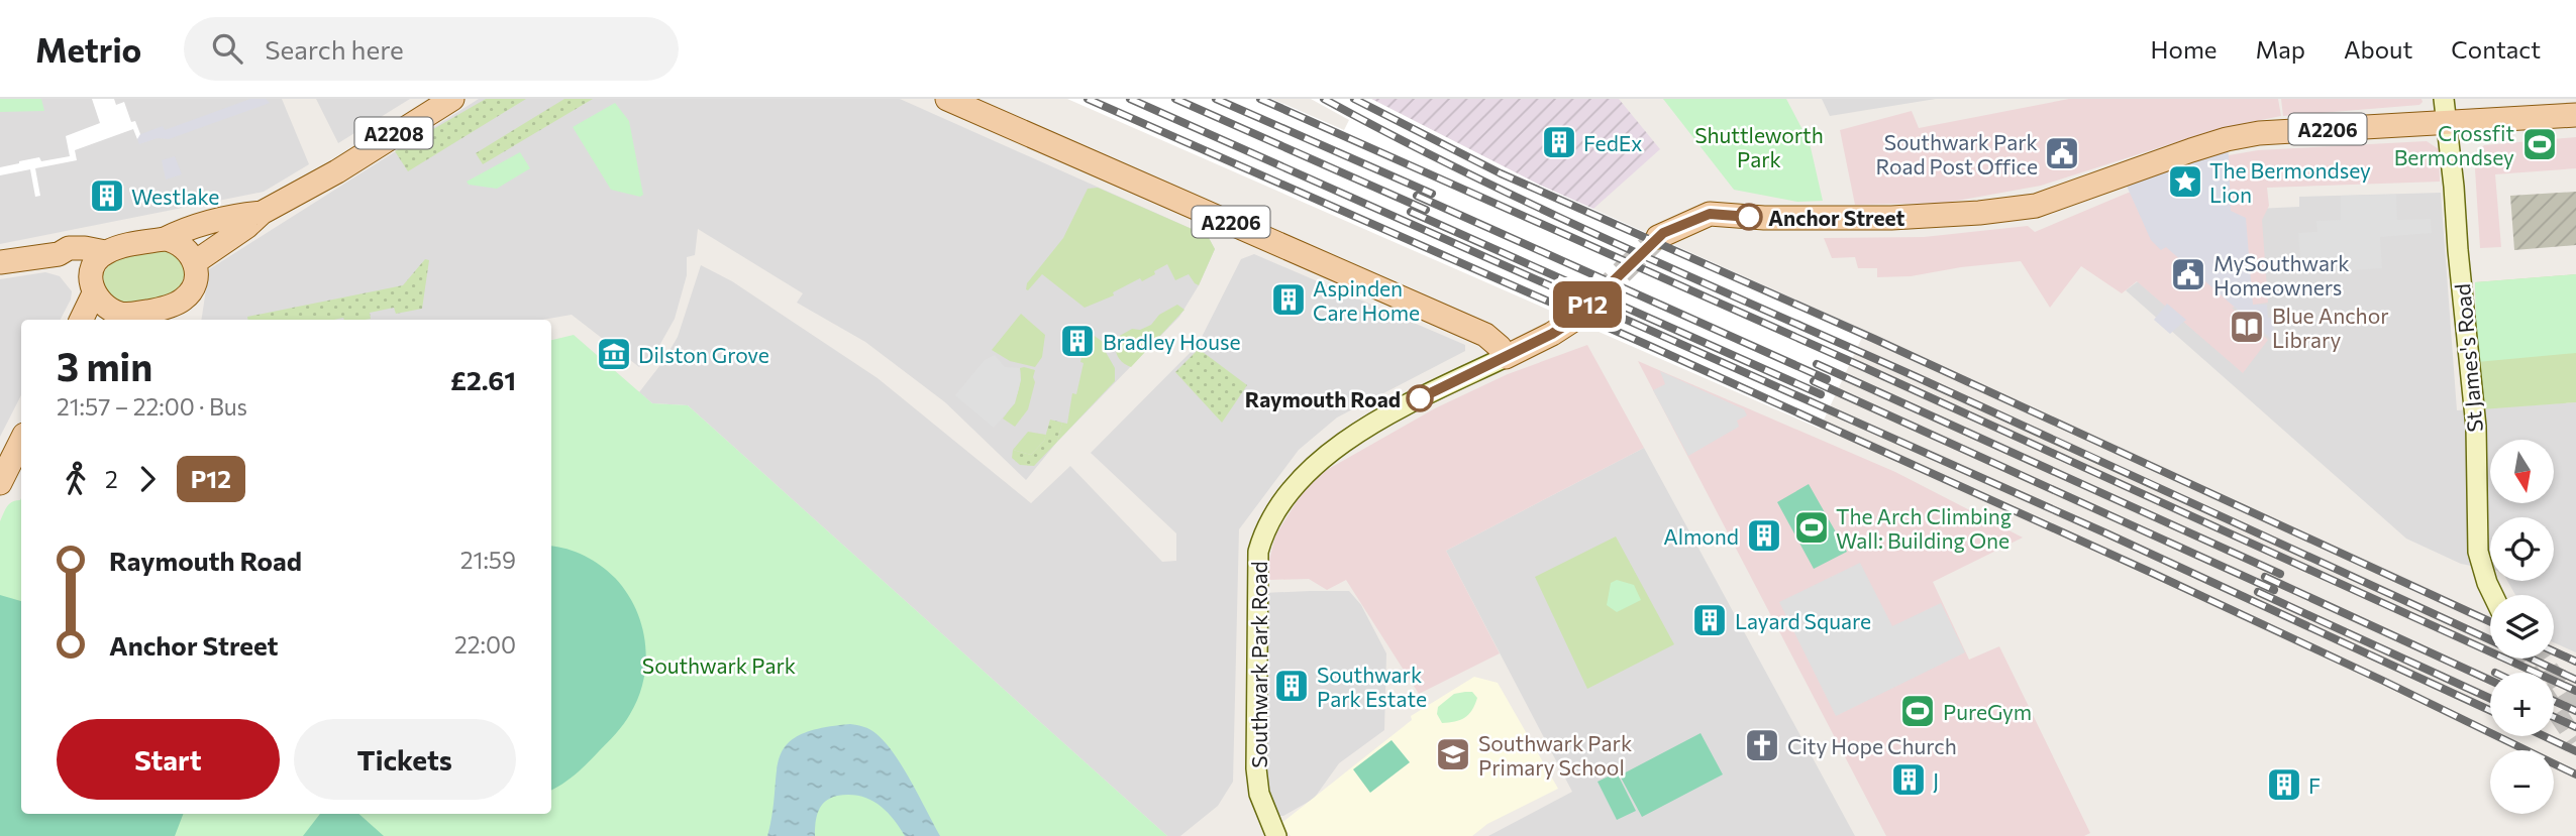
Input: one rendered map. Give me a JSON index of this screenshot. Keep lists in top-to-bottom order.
{
  "streets": {
    "main road": ["A2206", "A2208", "Southwark Park Road"],
    "street": ["St James's Road"]
  },
  "crossings": [
    ["A2206", "St James's Road"],
    ["A2206", "Southwark Park Road"]
  ],
  "parks": ["Shuttleworth Park", "Southwark Park"],
  "places": {
    "building": [
      "FedEx",
      "Westlake",
      "Aspinden Care Home",
      "Bradley House",
      "Almond",
      "Layard Square",
      "Southwark Park Estate",
      "J",
      "F"
    ],
    "sports": ["Crossfit Bermondsey", "The Arch Climbing Wall: Building One", "PureGym"],
    "public building": ["Southwark Park Road Post Office", "MySouthwark Homeowners"],
    "place": ["The Bermondsey Lion"],
    "other": ["Anchor Street", "Raymouth Road"],
    "library": ["Blue Anchor Library"],
    "museum": ["Dilston Grove"],
    "church": ["City Hope Church"],
    "school or university": ["Southwark Park Primary School"]
  },
  "lines": ["bus line P12"],
  "north": "bottom",
  "page": {
    "header": "Metrio",
    "search": "Search here",
    "nav": [
      "Home",
      "Map",
      "About",
      "Contact"
    ],
    "on_map": "P12",
    "heading": ["3 min", "21:57 – 22:00 · Bus", "£2.61"],
    "map_buttons": ["+", "−"],
    "legs": ["2", "P12"],
    "list": [
      {
        "name": "Raymouth Road",
        "value": "21:59"
      },
      {
        "name": "Anchor Street",
        "value": "22:00"
      }
    ],
    "buttons": ["Start", "Tickets"]
  }
}
